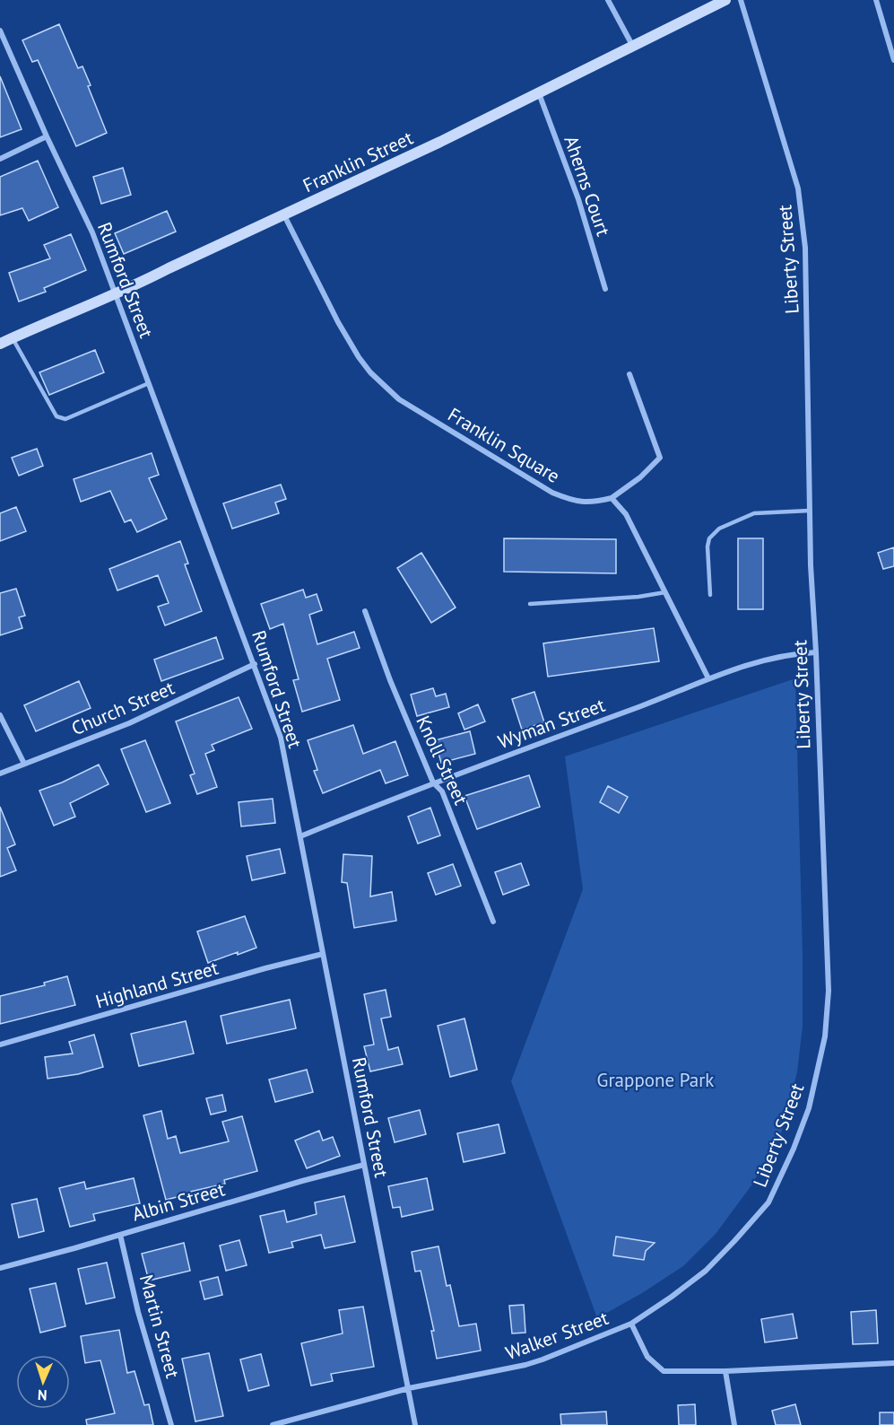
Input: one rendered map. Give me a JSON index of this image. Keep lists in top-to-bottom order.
{
  "streets": {
    "street": [
      "Franklin Street",
      "Aherns Court",
      "Liberty Street",
      "Rumford Street",
      "Franklin Square",
      "Church Street",
      "Wyman Street",
      "Knoll Street",
      "Highland Street",
      "Albin Street",
      "Martin Street",
      "Walker Street"
    ]
  },
  "crossings": [
    ["Franklin Street", "Aherns Court"],
    ["Franklin Street", "Rumford Street"],
    ["Franklin Street", "Franklin Square"],
    ["Liberty Street", "Wyman Street"],
    ["Liberty Street", "Walker Street"],
    ["Rumford Street", "Church Street"],
    ["Rumford Street", "Wyman Street"],
    ["Rumford Street", "Highland Street"],
    ["Rumford Street", "Albin Street"],
    ["Rumford Street", "Walker Street"],
    ["Wyman Street", "Knoll Street"],
    ["Albin Street", "Martin Street"]
  ],
  "parks": ["Grappone Park"],
  "north": "bottom"
}
